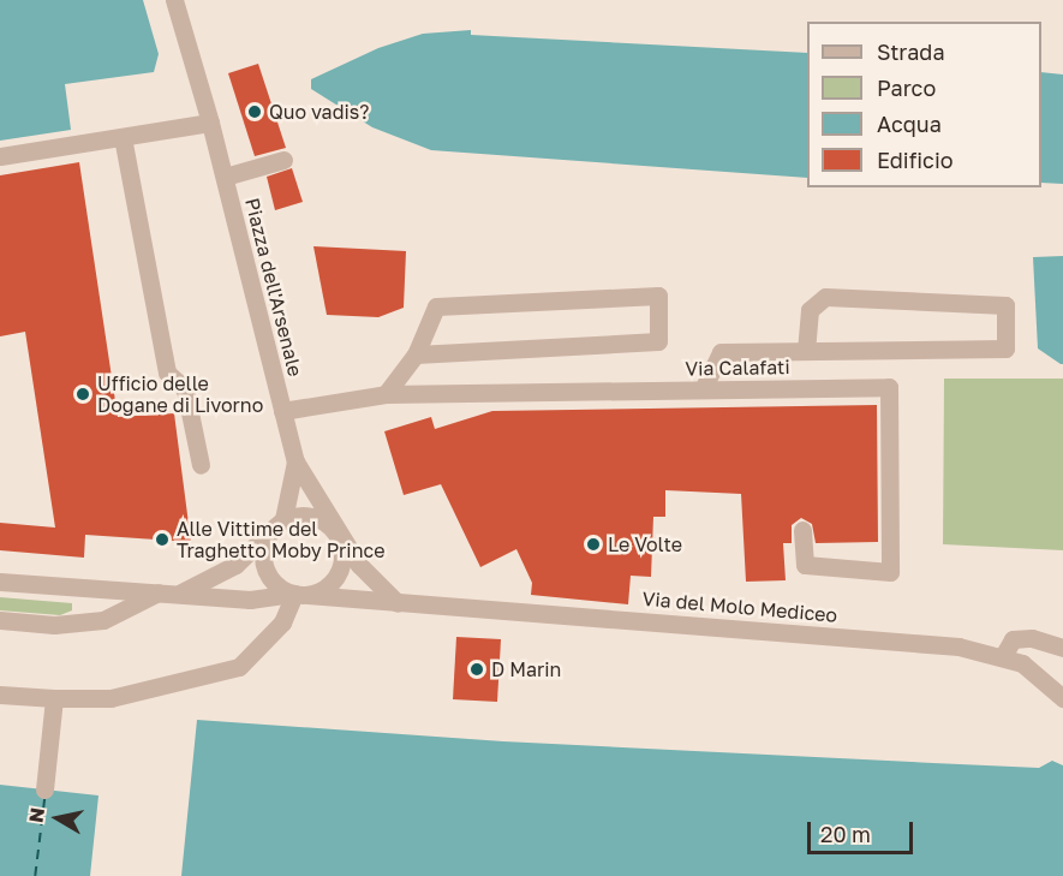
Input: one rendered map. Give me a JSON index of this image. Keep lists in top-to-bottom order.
{
  "streets": {
    "street": ["Piazza dell'Arsenale", "Via Calafati", "Via del Molo Mediceo"]
  },
  "crossings": [
    ["Piazza dell'Arsenale", "Via Calafati"],
    ["Piazza dell'Arsenale", "Via del Molo Mediceo"]
  ],
  "places": [
    "Quo vadis?",
    "Ufficio delle Dogane di Livorno",
    "Alle Vittime del Traghetto Moby Prince",
    "Le Volte",
    "D Marin"
  ],
  "legend": [
    "Strada",
    "Parco",
    "Acqua",
    "Edificio"
  ],
  "scale_bar": "20 m",
  "north": "left"
}
